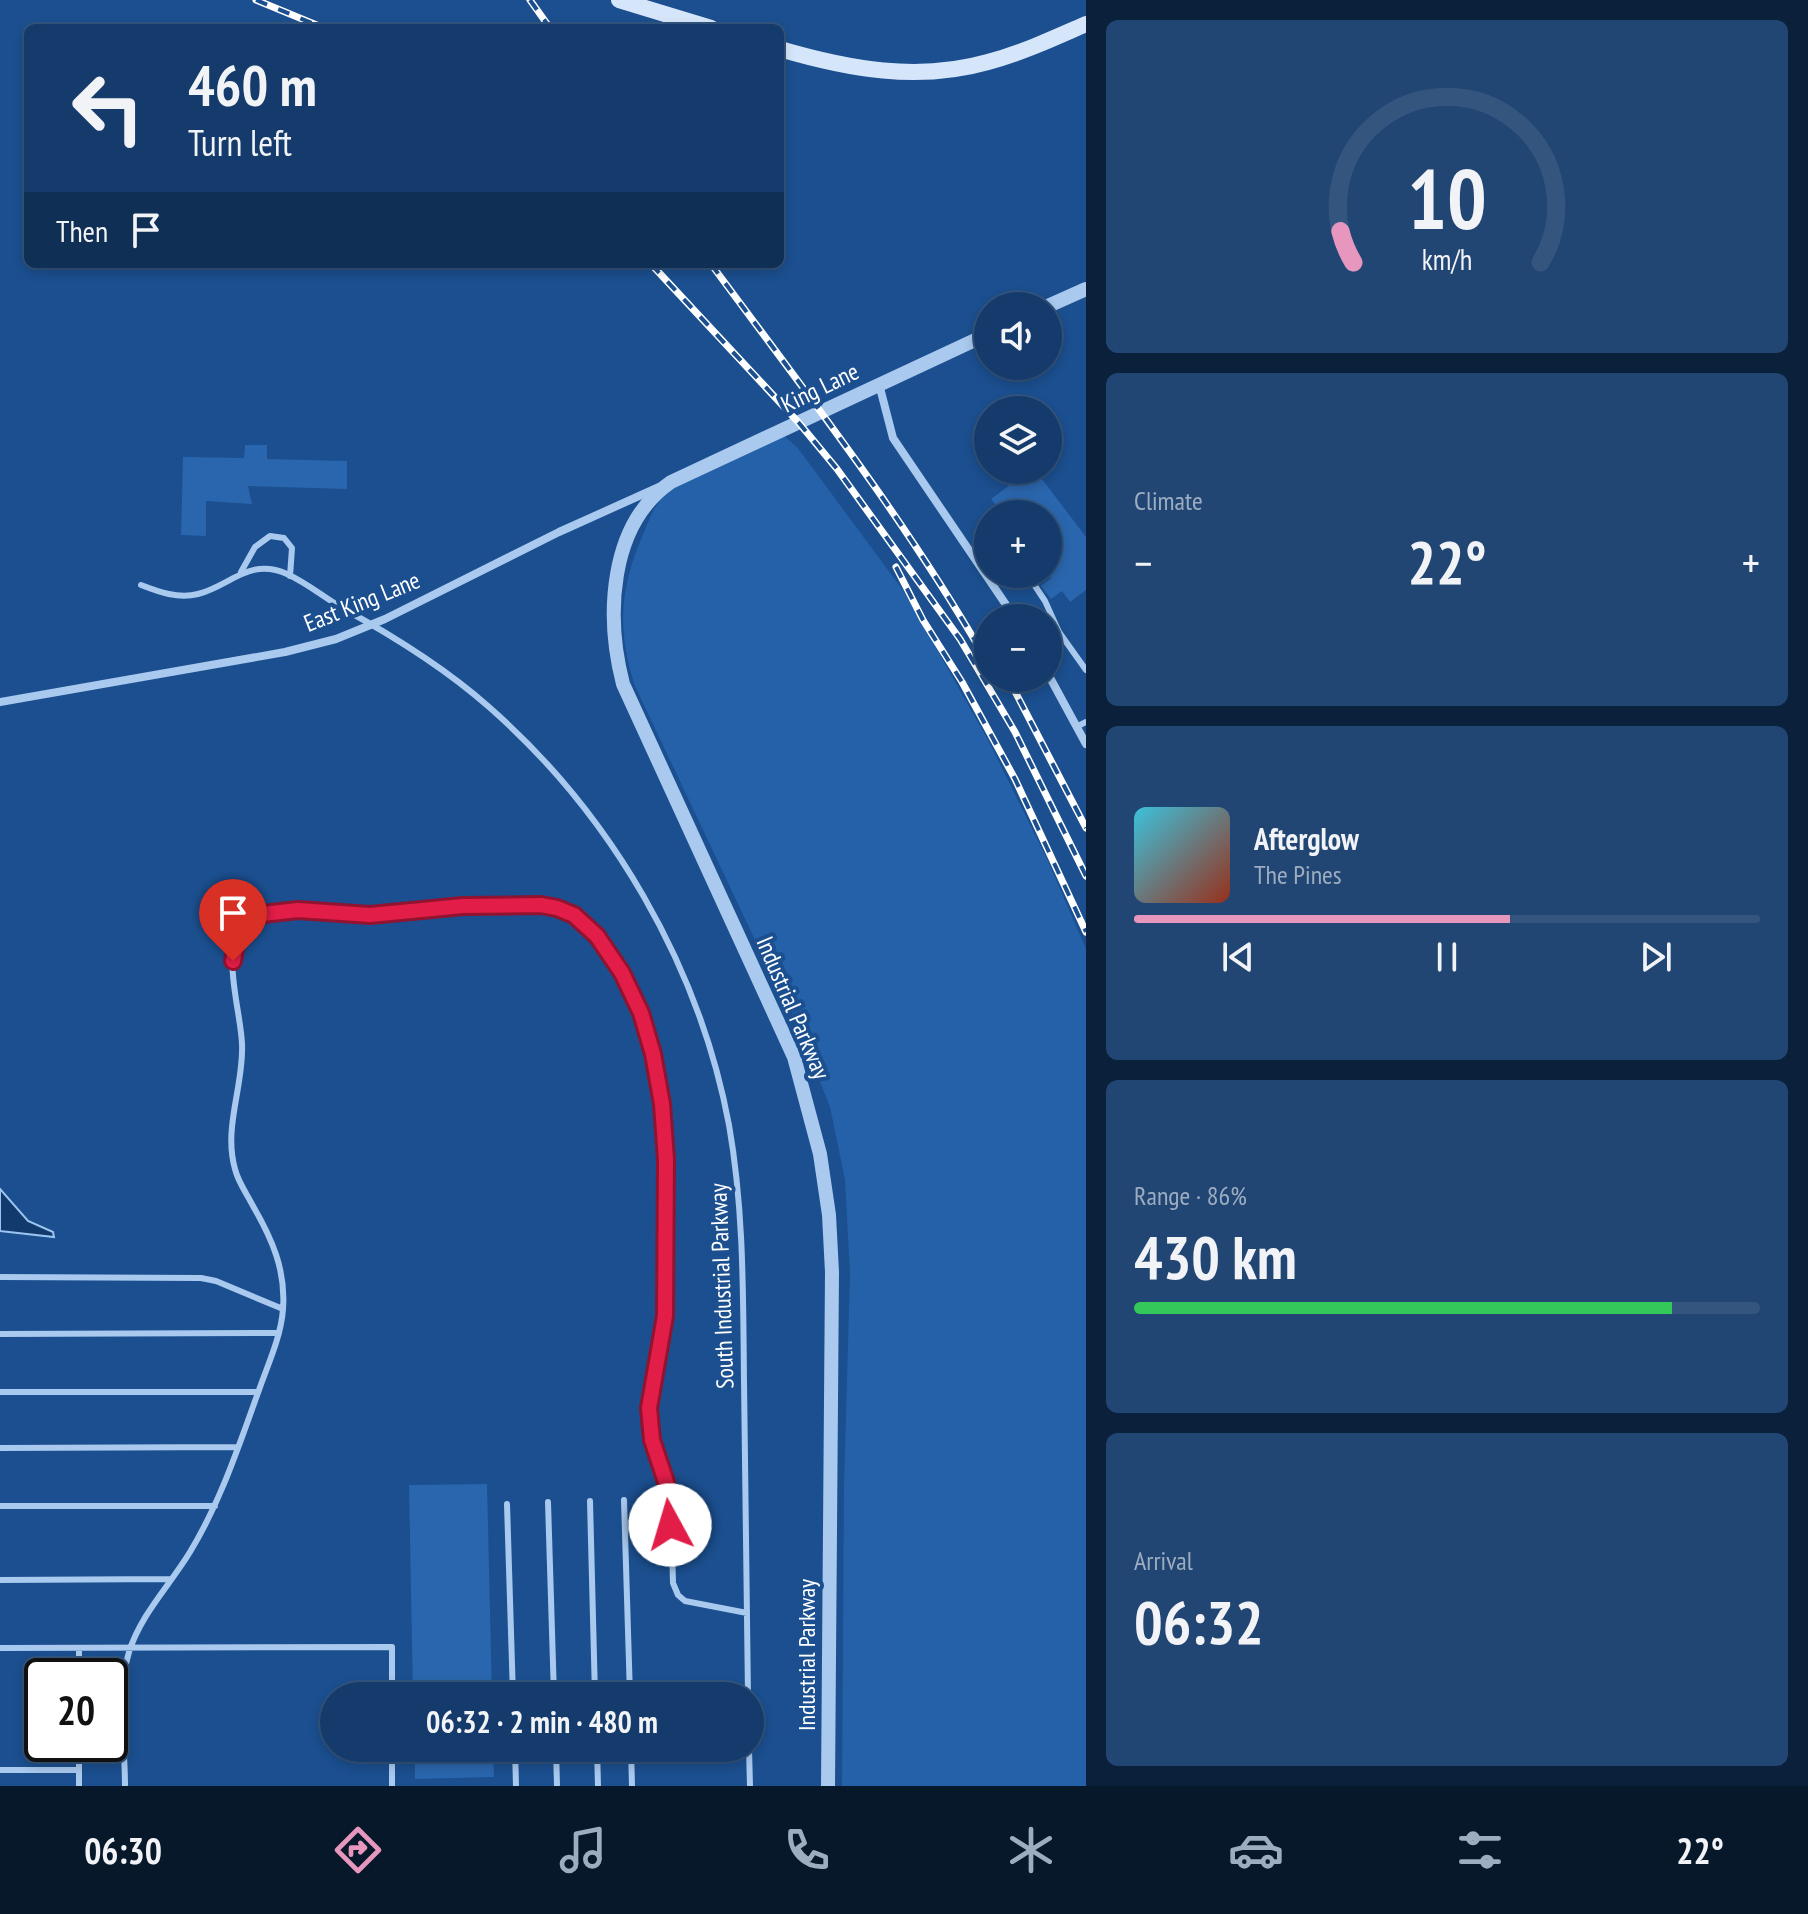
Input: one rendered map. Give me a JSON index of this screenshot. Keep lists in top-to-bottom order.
{
  "streets": {
    "street": ["King Lane", "East King Lane", "Industrial Parkway"],
    "lane": ["South Industrial Parkway"]
  },
  "crossings": [
    ["King Lane", "East King Lane"],
    ["King Lane", "Industrial Parkway"],
    ["East King Lane", "Industrial Parkway"],
    ["East King Lane", "South Industrial Parkway"]
  ],
  "page": {
    "turn": ["460 m", "Turn left"],
    "then": "Then",
    "map_buttons": ["+", "−"],
    "tile": [
      "Climate",
      ["Range · 86%", "430 km"],
      ["Arrival", "06:32"]
    ],
    "heat": ["−", "22°", "+"],
    "song": ["Afterglow", "The Pines"],
    "limit": "20",
    "trip": "06:32 · 2 min · 480 m",
    "tabs": ["06:30", "22°"],
    "gauge": ["10", "km/h"]
  }
}
